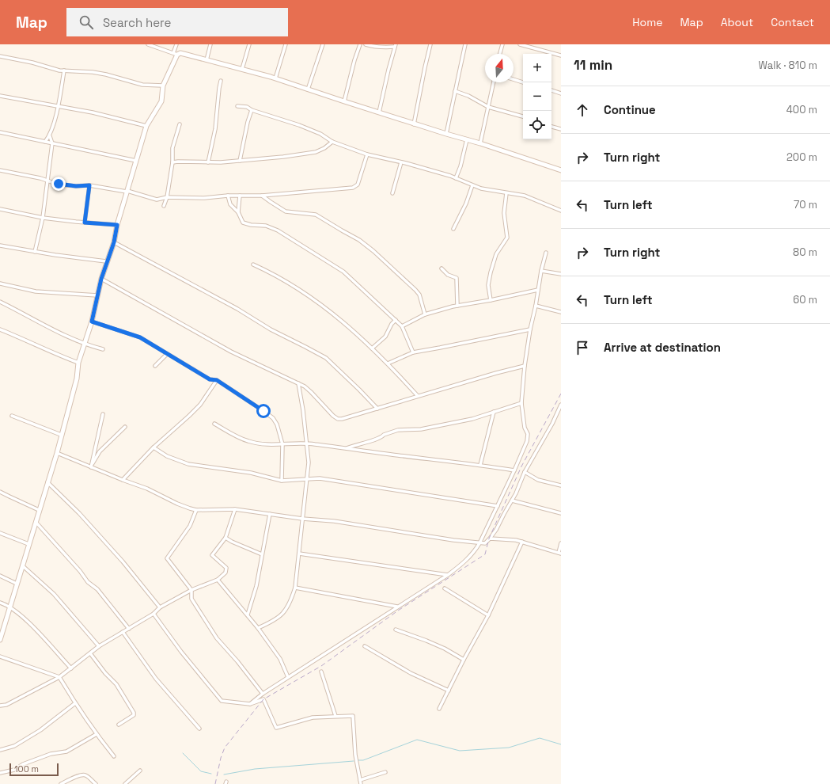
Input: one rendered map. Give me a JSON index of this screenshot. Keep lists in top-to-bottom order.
{
  "scale_bar": "100 m",
  "north": "top",
  "page": {
    "header": "Map",
    "search": "Search here",
    "nav": [
      "Home",
      "Map",
      "About",
      "Contact"
    ],
    "heading": ["11 min", "Walk · 810 m"],
    "map_buttons": ["+", "−"],
    "list": [
      ["Continue", "400 m"],
      ["Turn right", "200 m"],
      ["Turn left", "70 m"],
      ["Turn right", "80 m"],
      ["Turn left", "60 m"],
      "Arrive at destination"
    ],
    "scale": "100 m"
  }
}
